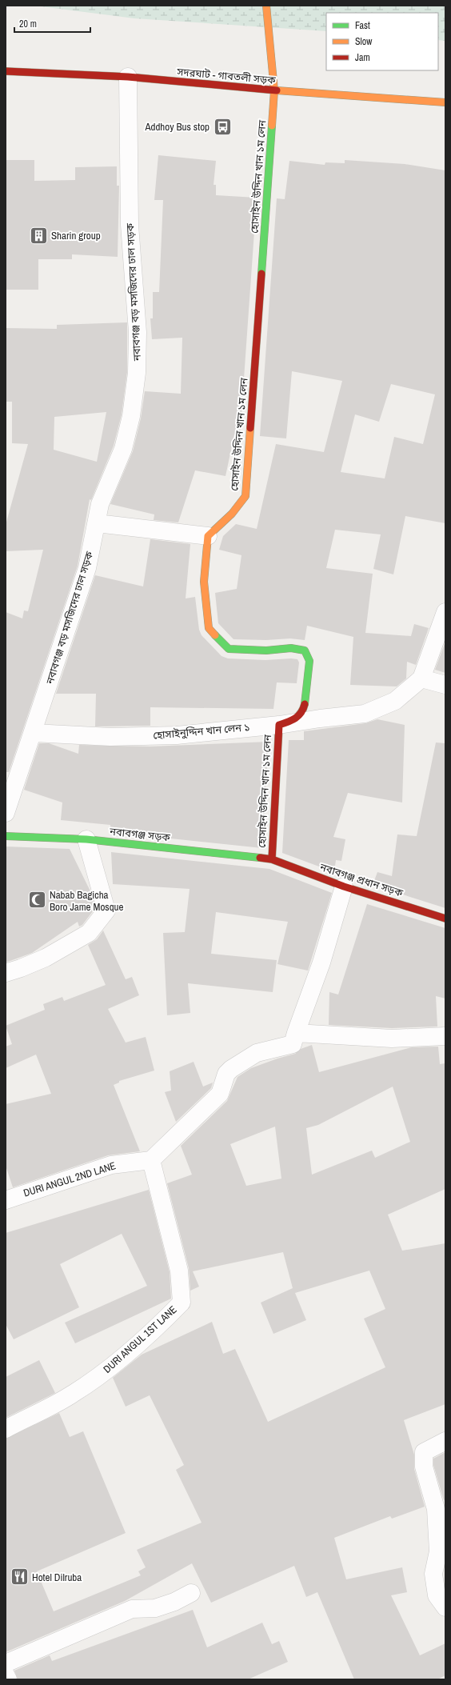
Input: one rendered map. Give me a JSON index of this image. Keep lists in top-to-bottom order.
{
  "streets": {
    "main road": [
      "সদরঘাট - গাবতলী সড়ক",
      "হোসাইন উদ্দিন খান ১ম লেন",
      "নবাবগঞ্জ সড়ক",
      "নবাবগঞ্জ প্রধান সড়ক"
    ],
    "street": [
      "নবাবগঞ্জ বড় মসজিদের ঢাল সড়ক",
      "হোসাইনুদ্দিন খান লেন ১",
      "DURI ANGUL 2ND LANE",
      "DURI ANGUL 1ST LANE"
    ]
  },
  "crossings": [
    ["সদরঘাট - গাবতলী সড়ক", "হোসাইন উদ্দিন খান ১ম লেন"],
    ["সদরঘাট - গাবতলী সড়ক", "নবাবগঞ্জ বড় মসজিদের ঢাল সড়ক"],
    ["হোসাইন উদ্দিন খান ১ম লেন", "হোসাইনুদ্দিন খান লেন ১"],
    ["হোসাইন উদ্দিন খান ১ম লেন", "নবাবগঞ্জ সড়ক"],
    ["হোসাইন উদ্দিন খান ১ম লেন", "নবাবগঞ্জ প্রধান সড়ক"],
    ["নবাবগঞ্জ বড় মসজিদের ঢাল সড়ক", "হোসাইনুদ্দিন খান লেন ১"],
    ["নবাবগঞ্জ সড়ক", "নবাবগঞ্জ প্রধান সড়ক"],
    ["DURI ANGUL 2ND LANE", "DURI ANGUL 1ST LANE"]
  ],
  "places": {
    "bus stop": ["Addhoy Bus stop"],
    "building": ["Sharin group"],
    "mosque": ["Nabab Bagicha Boro Jame Mosque"],
    "restaurant": ["Hotel Dilruba"]
  },
  "legend": ["Fast", "Slow", "Jam"],
  "scale_bar": "20 m"
}
